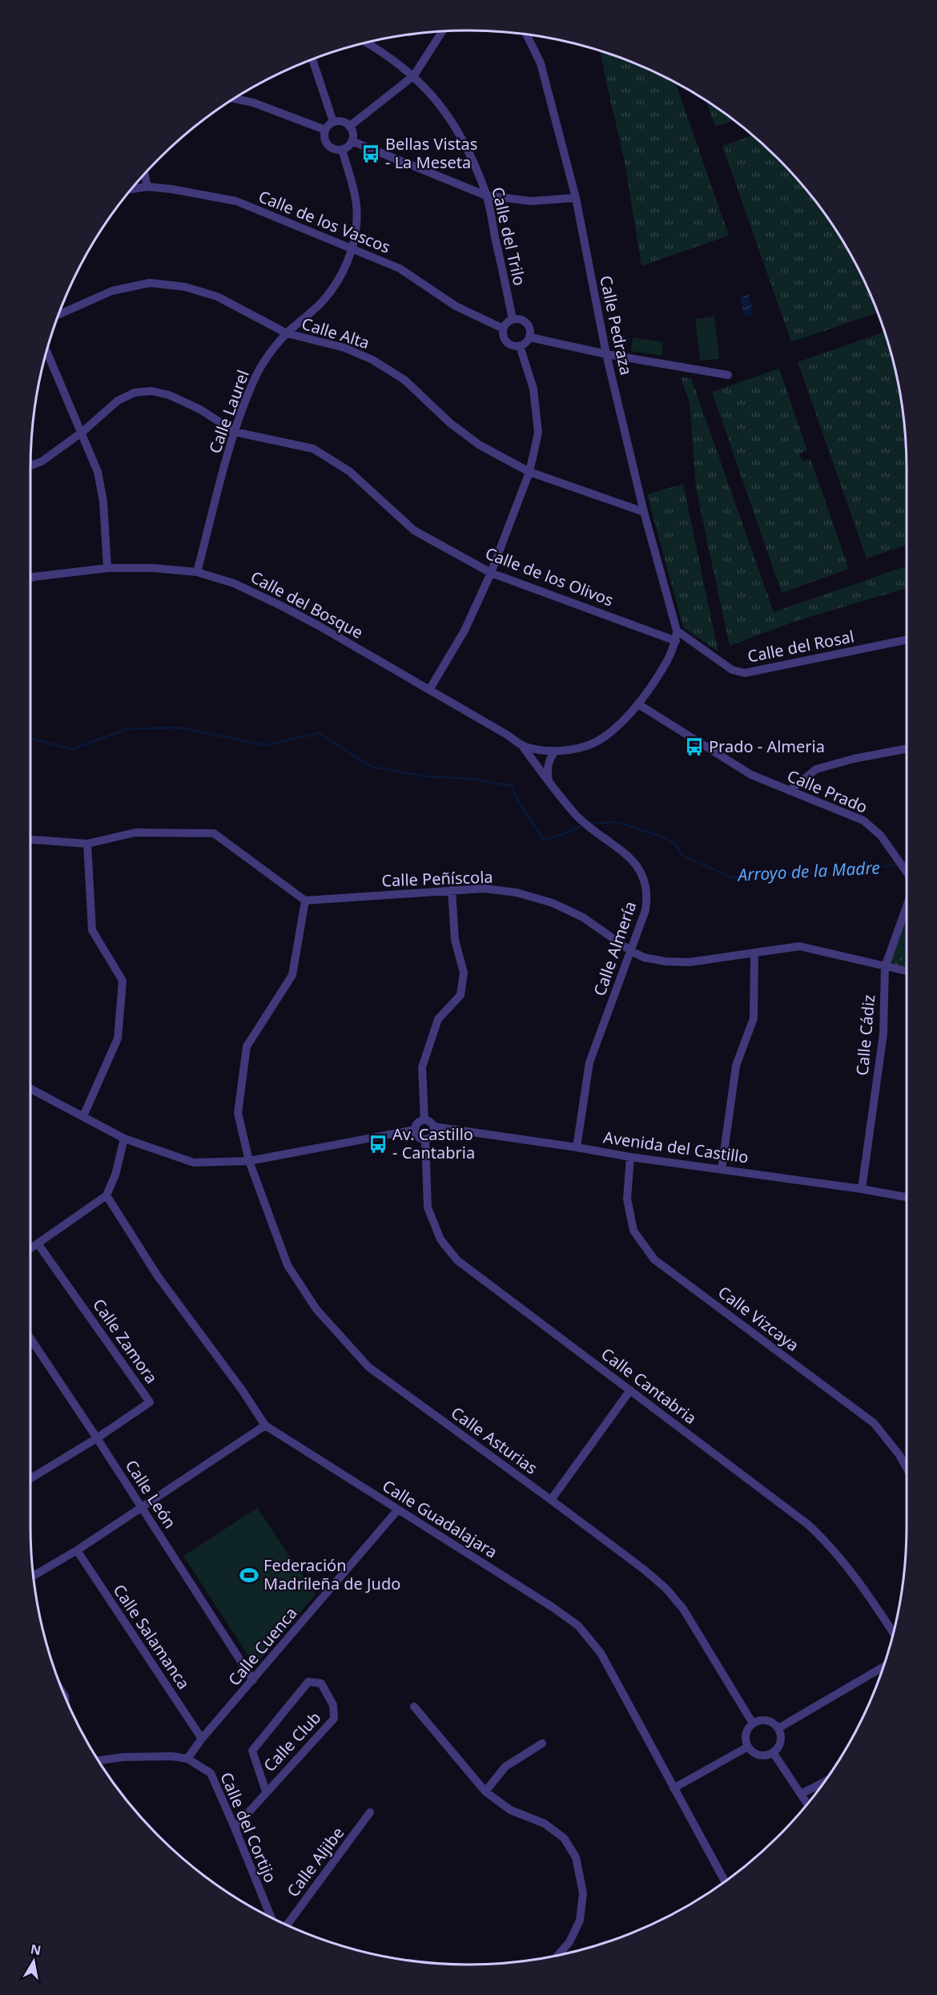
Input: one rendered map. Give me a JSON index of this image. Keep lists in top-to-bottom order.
{
  "streets": {
    "street": [
      "Calle de los Vascos",
      "Calle del Trilo",
      "Calle Pedraza",
      "Calle Alta",
      "Calle Laurel",
      "Calle de los Olivos",
      "Calle del Bosque",
      "Calle del Rosal",
      "Calle Prado",
      "Calle Peñíscola",
      "Calle Almería",
      "Calle Cádiz",
      "Avenida del Castillo",
      "Calle Vizcaya",
      "Calle Zamora",
      "Calle Cantabria",
      "Calle Asturias",
      "Calle León",
      "Calle Guadalajara",
      "Calle Salamanca",
      "Calle Cuenca",
      "Calle Club",
      "Calle del Cortijo",
      "Calle Aljibe"
    ]
  },
  "crossings": [
    ["Calle de los Vascos", "Calle del Trilo"],
    ["Calle de los Vascos", "Calle Laurel"],
    ["Calle Pedraza", "Calle Alta"],
    ["Calle Pedraza", "Calle del Bosque"],
    ["Calle Pedraza", "Calle del Rosal"],
    ["Calle Alta", "Calle Laurel"],
    ["Calle Laurel", "Calle de los Olivos"],
    ["Calle Laurel", "Calle del Bosque"],
    ["Calle de los Olivos", "Calle del Bosque"],
    ["Calle del Bosque", "Calle del Rosal"],
    ["Calle del Bosque", "Calle Prado"],
    ["Calle del Bosque", "Calle Almería"],
    ["Calle Peñíscola", "Calle Almería"],
    ["Calle Peñíscola", "Calle Cádiz"],
    ["Calle Peñíscola", "Calle Asturias"],
    ["Calle Almería", "Avenida del Castillo"],
    ["Calle Cádiz", "Avenida del Castillo"],
    ["Avenida del Castillo", "Calle Vizcaya"],
    ["Avenida del Castillo", "Calle Cantabria"],
    ["Calle Zamora", "Calle León"],
    ["Calle León", "Calle Cuenca"],
    ["Calle Guadalajara", "Calle Cuenca"],
    ["Calle Salamanca", "Calle Cuenca"],
    ["Calle Cuenca", "Calle del Cortijo"],
    ["Calle Club", "Calle del Cortijo"]
  ],
  "water": ["Arroyo de la Madre"],
  "places": {
    "bus stop": ["Bellas Vistas - La Meseta", "Prado - Almeria", "Av. Castillo - Cantabria"],
    "sports": ["Federación Madrileña de Judo"]
  },
  "north": "top"
}
